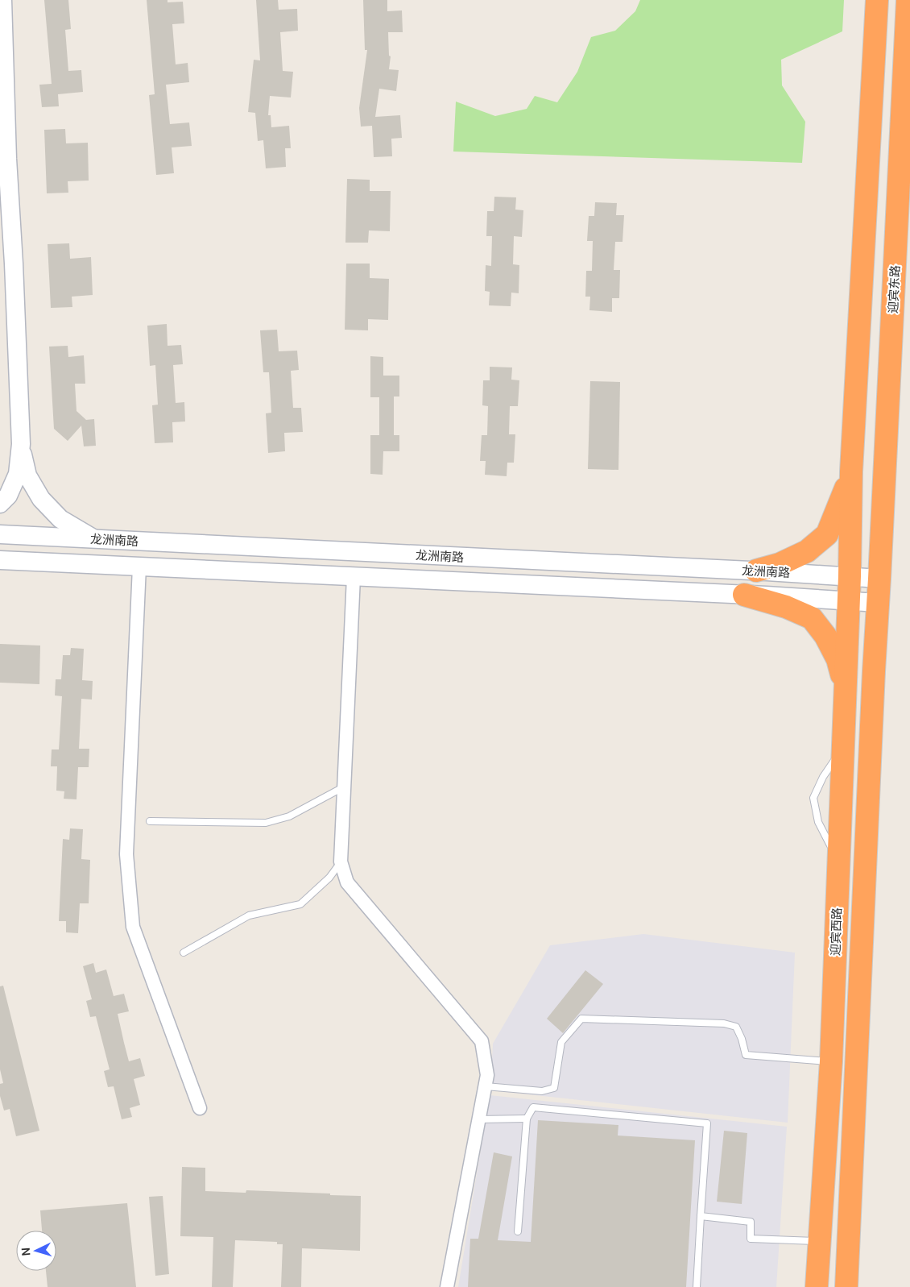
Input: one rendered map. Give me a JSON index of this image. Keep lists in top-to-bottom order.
{
  "streets": {
    "highway": ["迎宾东路", "迎宾西路"],
    "main road": ["龙洲南路"]
  },
  "crossings": [
    ["迎宾东路", "龙洲南路"],
    ["龙洲南路", "迎宾西路"]
  ],
  "north": "left"
}
